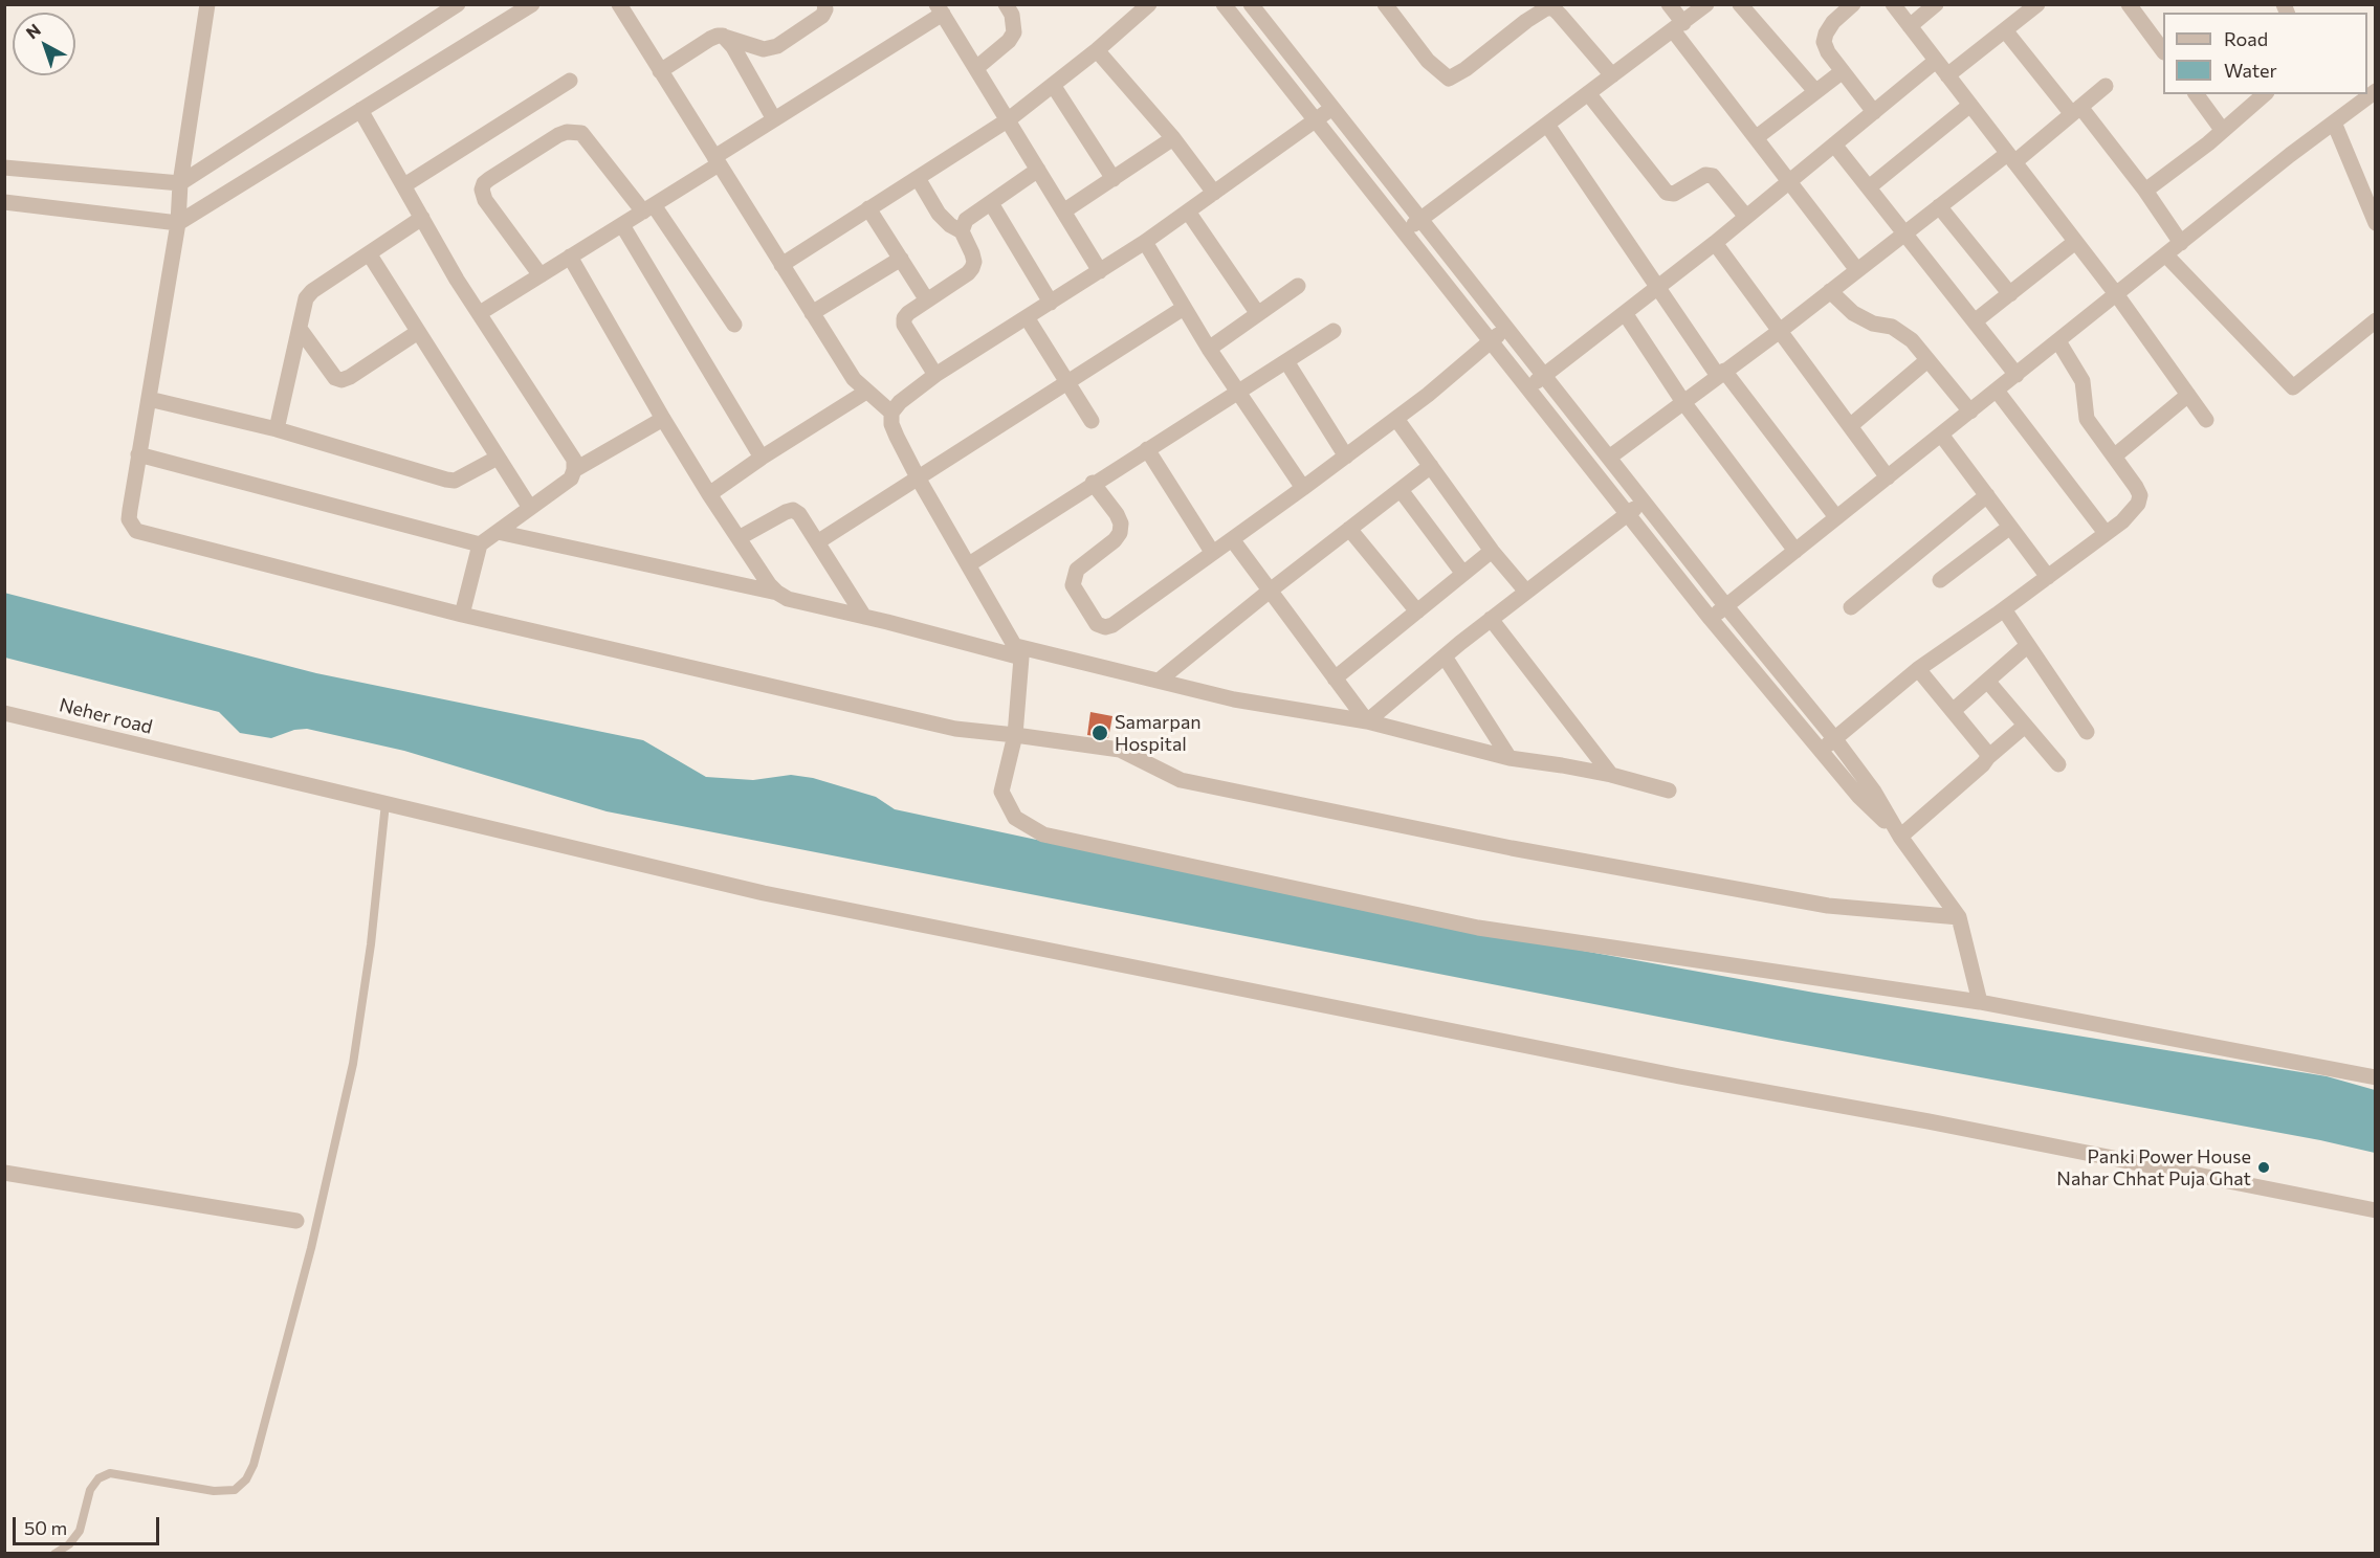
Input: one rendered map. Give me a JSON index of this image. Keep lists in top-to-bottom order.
{
  "streets": {
    "street": ["Neher road"]
  },
  "places": ["Samarpan Hospital", "Panki Power House Nahar Chhat Puja Ghat"],
  "legend": ["Road", "Water"],
  "scale_bar": "50 m",
  "north": "top left"
}
